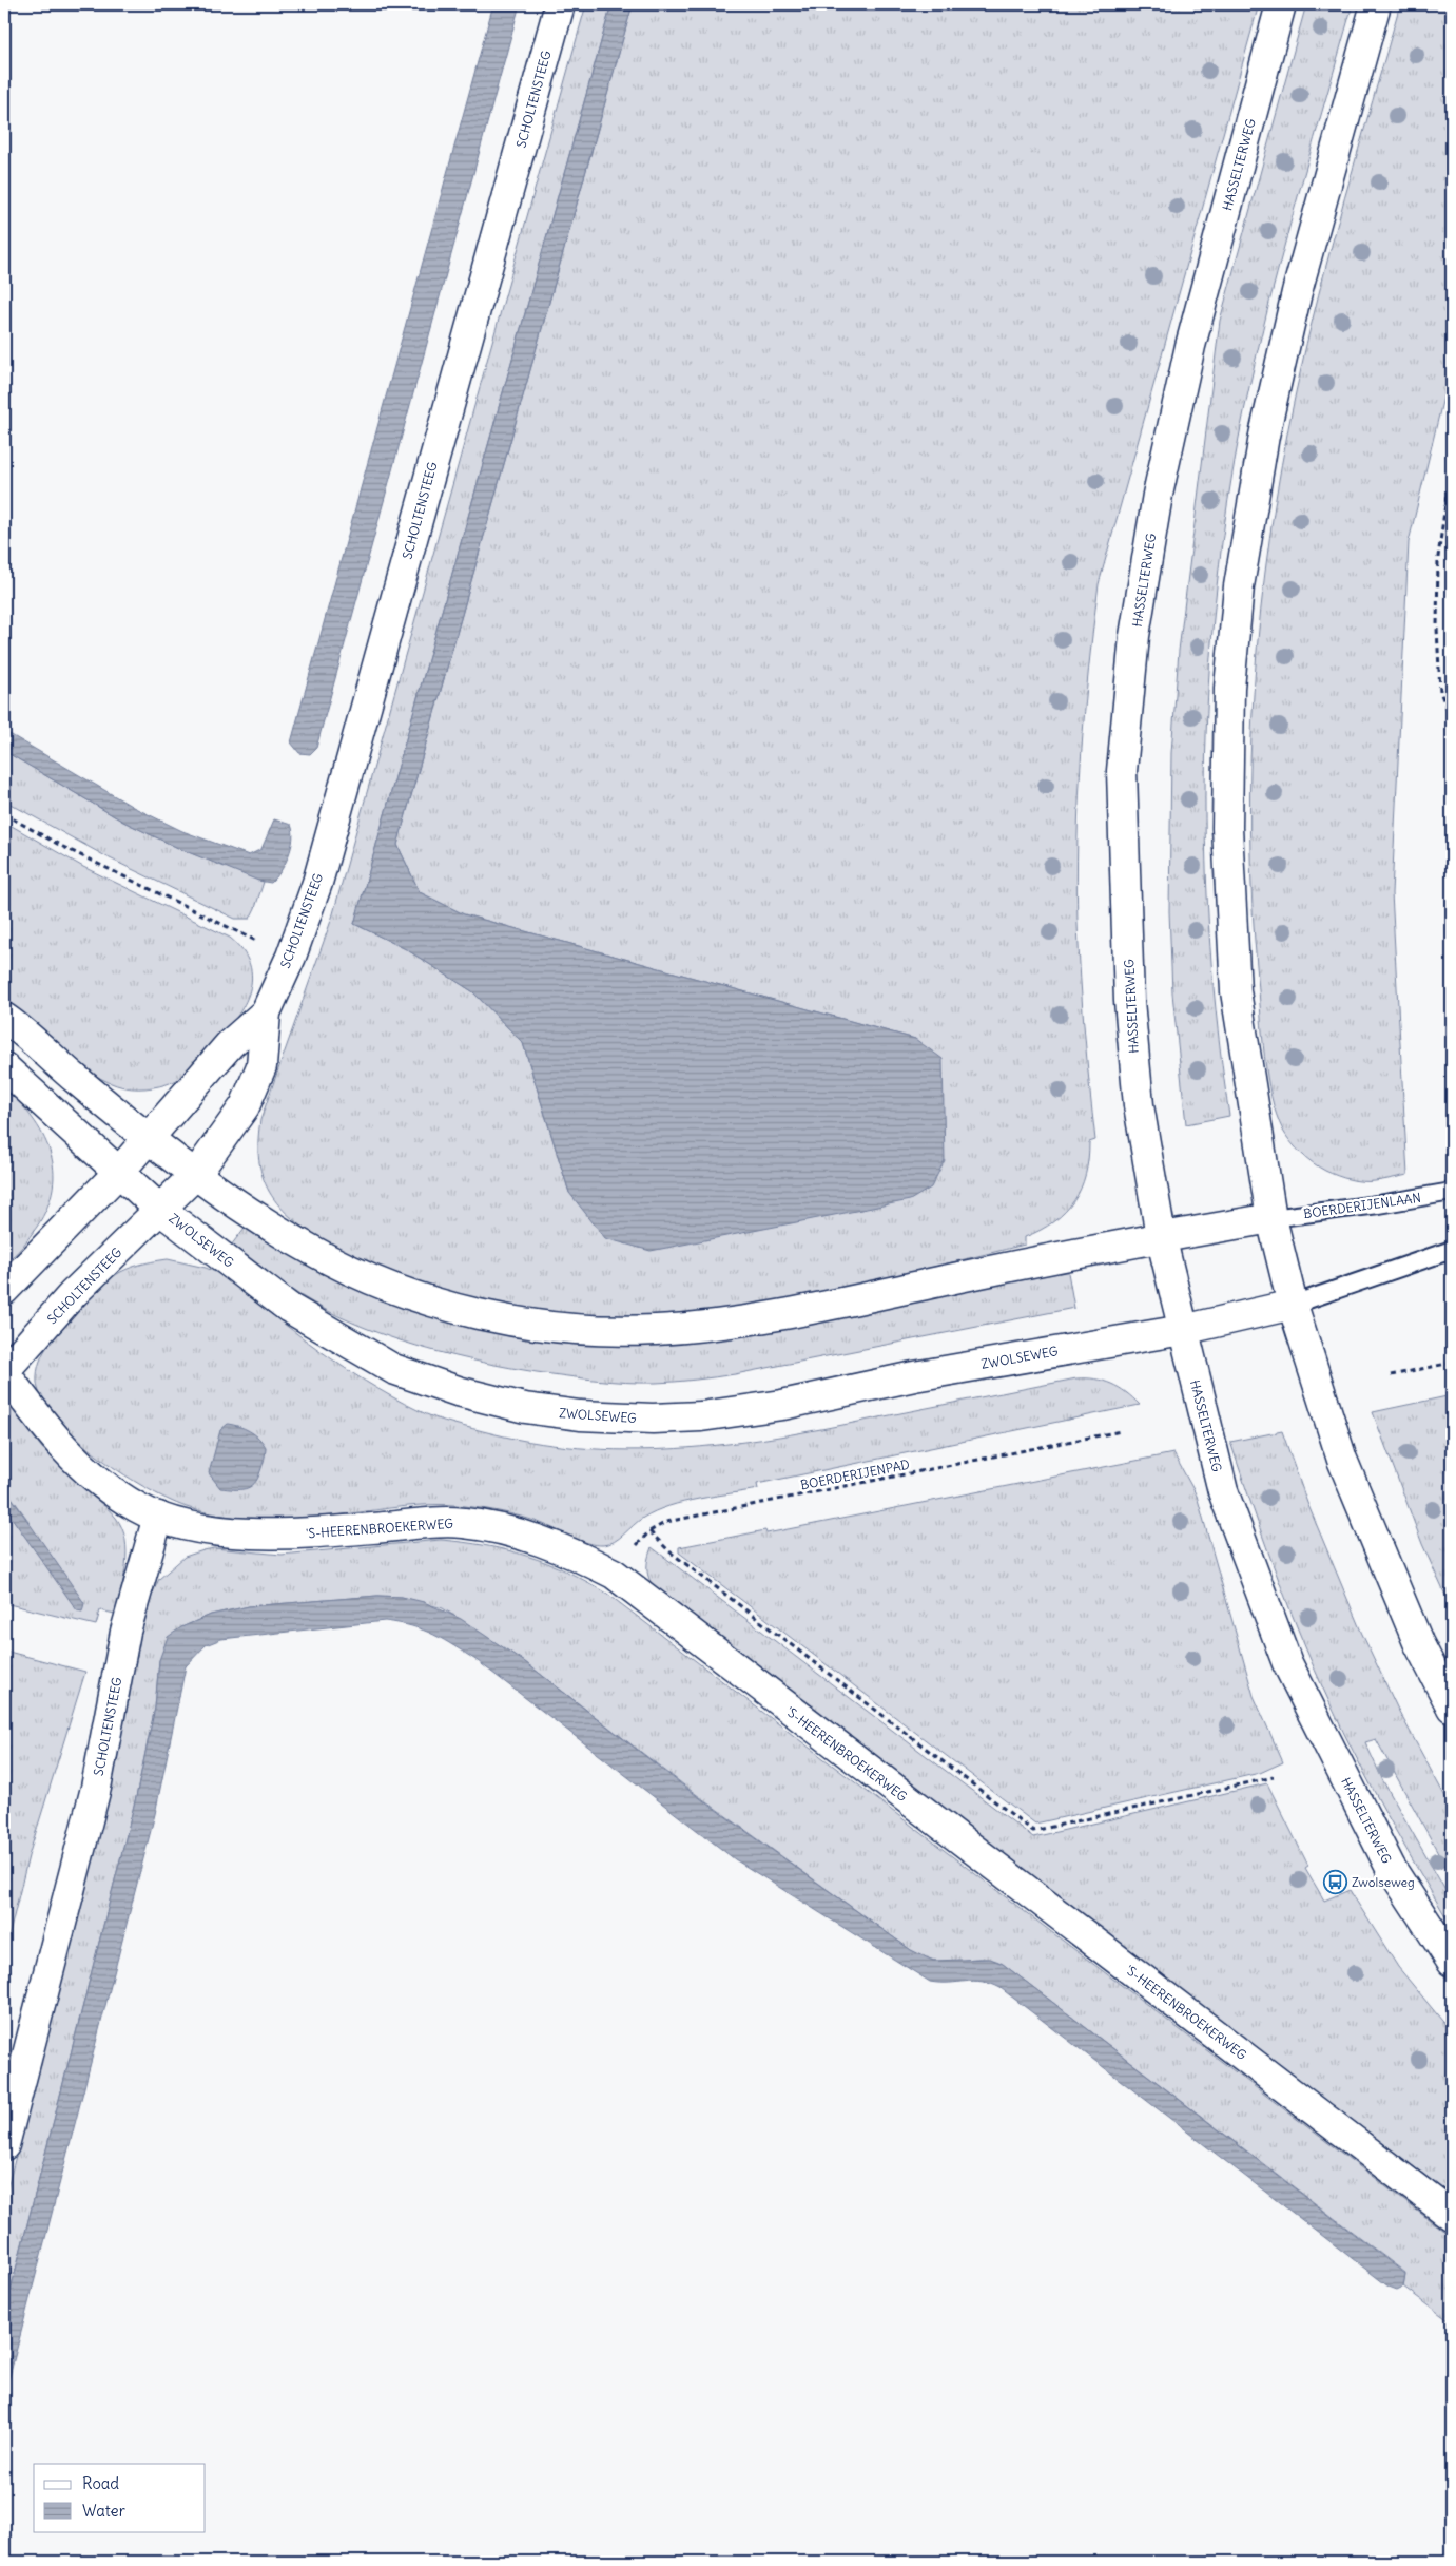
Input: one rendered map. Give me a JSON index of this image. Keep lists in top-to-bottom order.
{
  "streets": {
    "main road": [
      "SCHOLTENSTEEG",
      "HASSELTERWEG",
      "ZWOLSEWEG",
      "'S-HEERENBROEKERWEG"
    ],
    "lane": ["BOERDERIJENLAAN"],
    "path": ["BOERDERIJENPAD"]
  },
  "crossings": [
    ["SCHOLTENSTEEG", "ZWOLSEWEG"],
    ["SCHOLTENSTEEG", "'S-HEERENBROEKERWEG"],
    ["HASSELTERWEG", "ZWOLSEWEG"],
    ["BOERDERIJENPAD", "'S-HEERENBROEKERWEG"]
  ],
  "places": {
    "bus stop": ["Zwolseweg"]
  },
  "legend": ["Road", "Water"]
}
